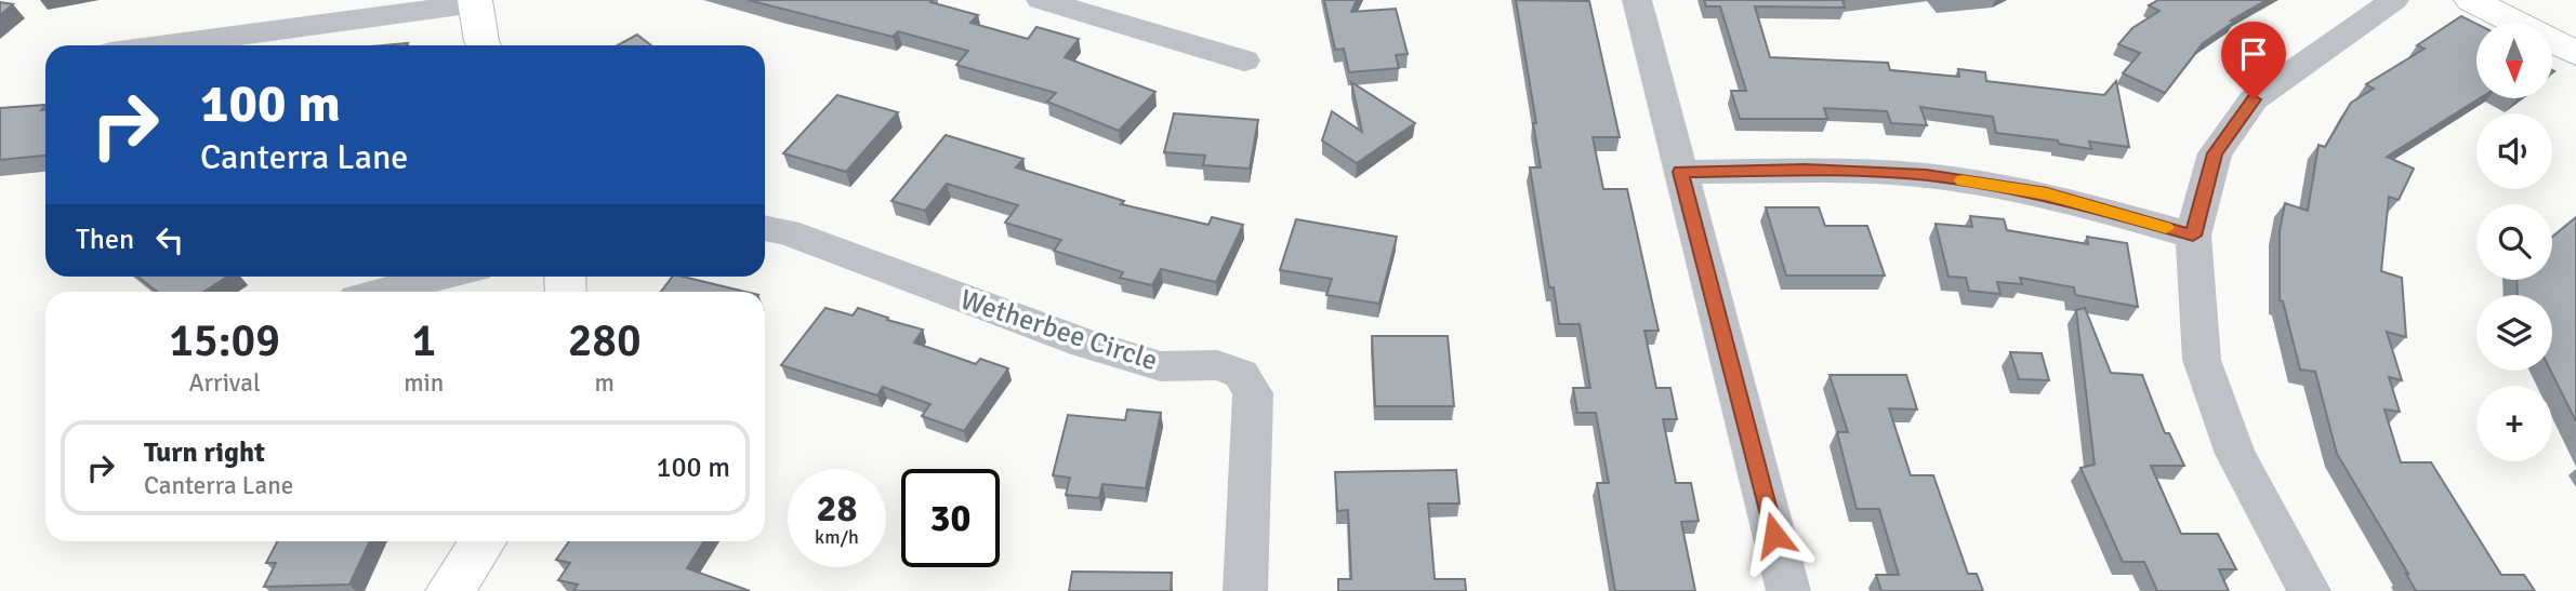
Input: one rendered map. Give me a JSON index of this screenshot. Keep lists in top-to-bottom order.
{
  "streets": {
    "street": ["Wetherbee Circle"]
  },
  "north": "bottom",
  "page": {
    "map_buttons": "+",
    "turn": ["100 m", "Canterra Lane"],
    "then": "Then",
    "eta": [
      "15:09",
      "Arrival",
      "1",
      "min",
      "280",
      "m"
    ],
    "list": [
      {
        "name": "Turn right",
        "note": "Canterra Lane",
        "value": "100 m"
      }
    ],
    "speed": "28 km/h",
    "limit": "30"
  }
}
